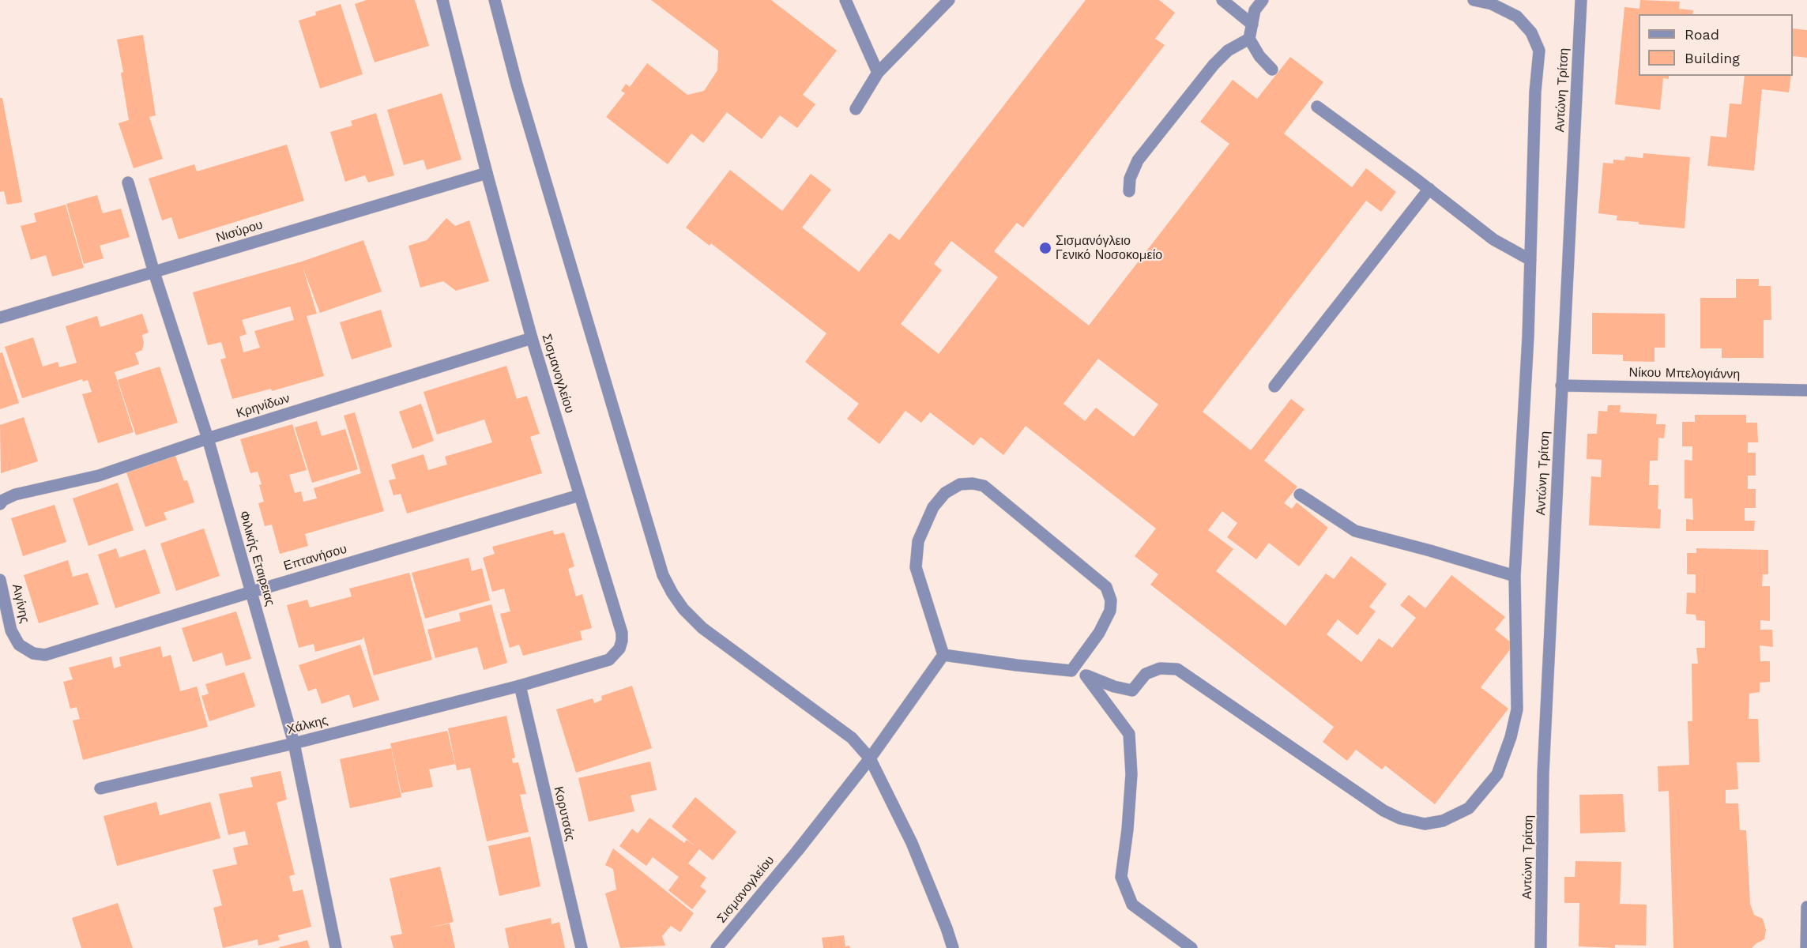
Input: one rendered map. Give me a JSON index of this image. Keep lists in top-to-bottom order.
{
  "streets": {
    "street": [
      "Αντώνη Τρίτση",
      "Νισύρου",
      "Σισμανογλείου",
      "Νίκου Μπελογιάννη",
      "Κρηνίδων",
      "Επτανήσου",
      "Φιλικής Εταιρειας",
      "Αιγίνης",
      "Χάλκης",
      "Κορυτσάς"
    ]
  },
  "crossings": [
    ["Αντώνη Τρίτση", "Νίκου Μπελογιάννη"],
    ["Νισύρου", "Σισμανογλείου"],
    ["Νισύρου", "Φιλικής Εταιρειας"],
    ["Σισμανογλείου", "Κρηνίδων"],
    ["Σισμανογλείου", "Επτανήσου"],
    ["Σισμανογλείου", "Χάλκης"],
    ["Σισμανογλείου", "Κορυτσάς"],
    ["Κρηνίδων", "Φιλικής Εταιρειας"],
    ["Επτανήσου", "Φιλικής Εταιρειας"],
    ["Επτανήσου", "Αιγίνης"],
    ["Φιλικής Εταιρειας", "Χάλκης"],
    ["Χάλκης", "Κορυτσάς"]
  ],
  "places": ["Σισμανόγλειο Γενικό Νοσοκομείο"],
  "legend": ["Road", "Building"]
}
